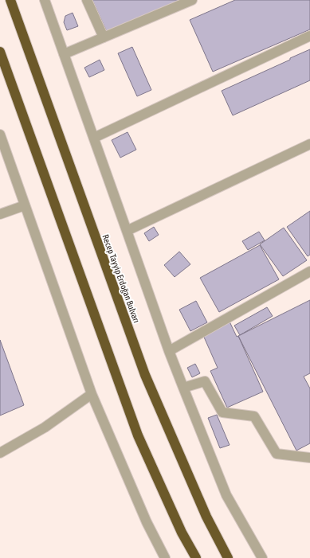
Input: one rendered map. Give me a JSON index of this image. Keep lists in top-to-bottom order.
{
  "streets": {
    "highway": ["Recep Tayyip Erdoğan Bulvarı"]
  }
}
